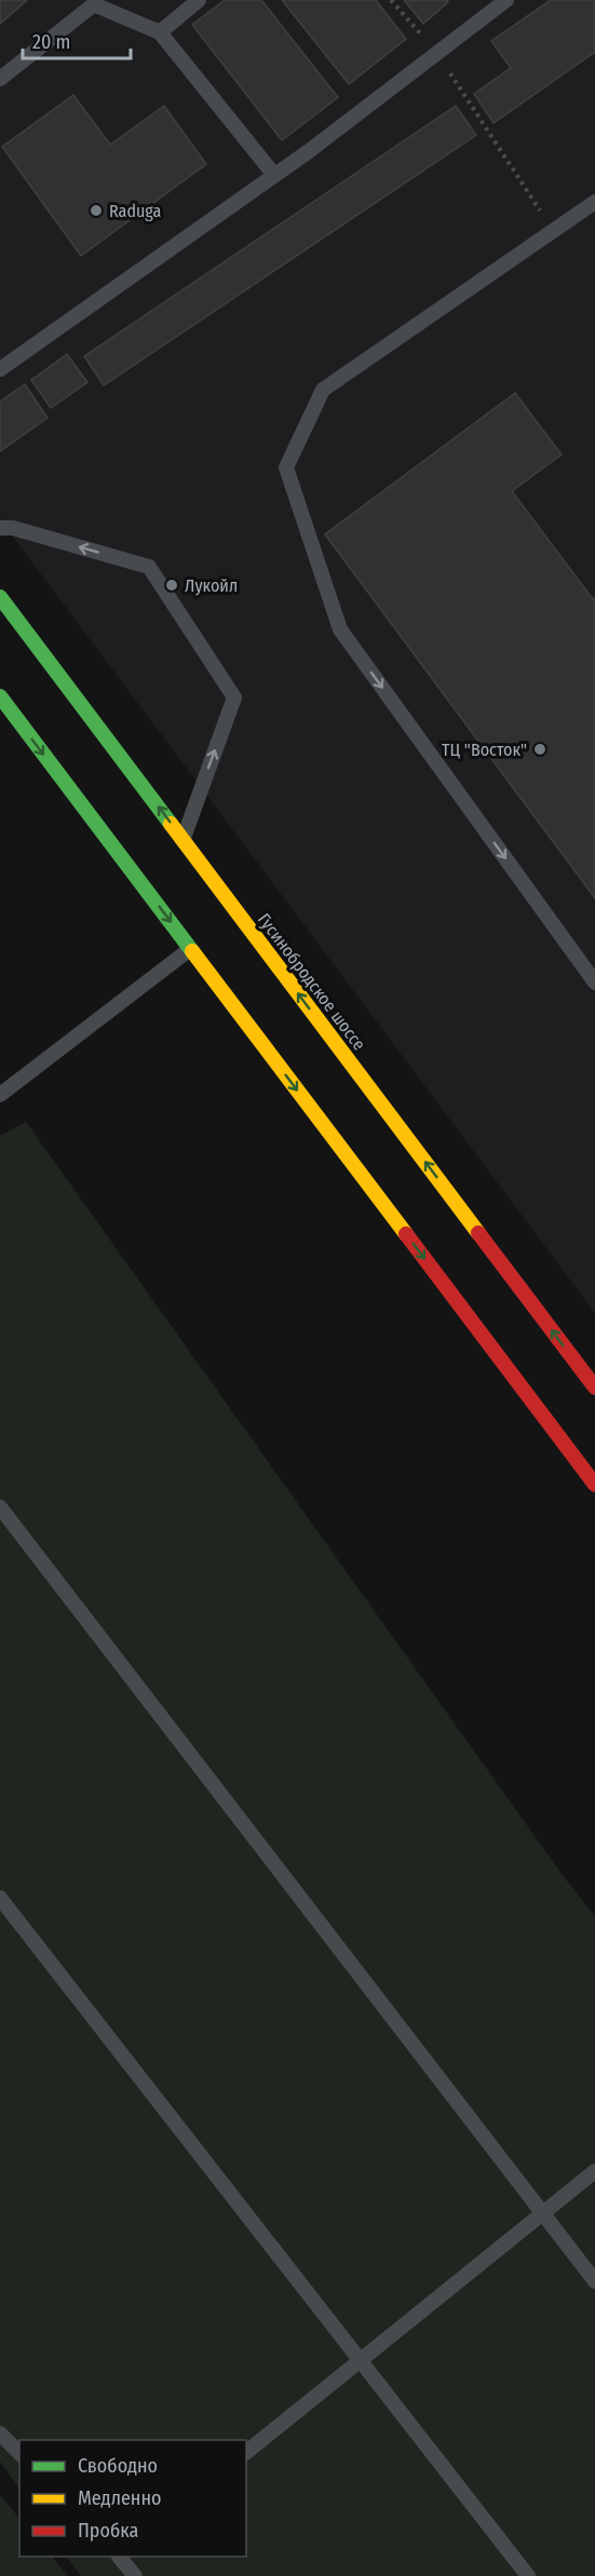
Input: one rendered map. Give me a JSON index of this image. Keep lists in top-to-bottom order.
{
  "streets": {
    "main road": ["Гусинобродское шоссе"]
  },
  "places": ["Raduga", "Лукойл", "ТЦ \"Восток\""],
  "legend": ["Свободно", "Медленно", "Пробка"],
  "scale_bar": "20 m"
}
